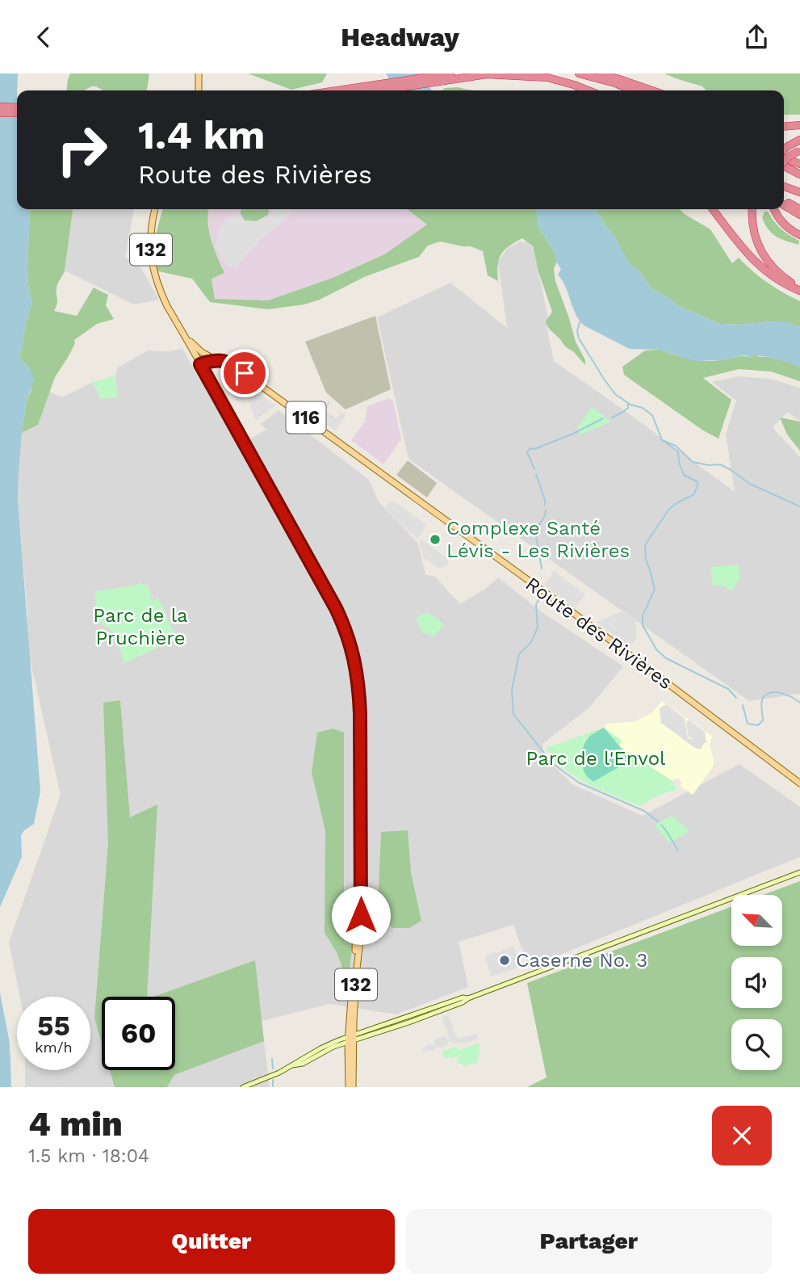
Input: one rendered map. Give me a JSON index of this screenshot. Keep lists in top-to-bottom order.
{
  "streets": {
    "main road": ["132", "116", "Route des Rivières"]
  },
  "crossings": [
    ["132", "Route des Rivières"]
  ],
  "parks": ["Parc de la Pruchière", "Parc de l'Envol"],
  "places": ["Complexe Santé Lévis - Les Rivières", "Caserne No. 3"],
  "north": "top left",
  "page": {
    "header": "Headway",
    "turn": ["1.4 km", "Route des Rivières"],
    "speed": "55 km/h",
    "limit": "60",
    "heading": ["4 min", "1.5 km · 18:04"],
    "buttons": ["Quitter", "Partager"]
  }
}
